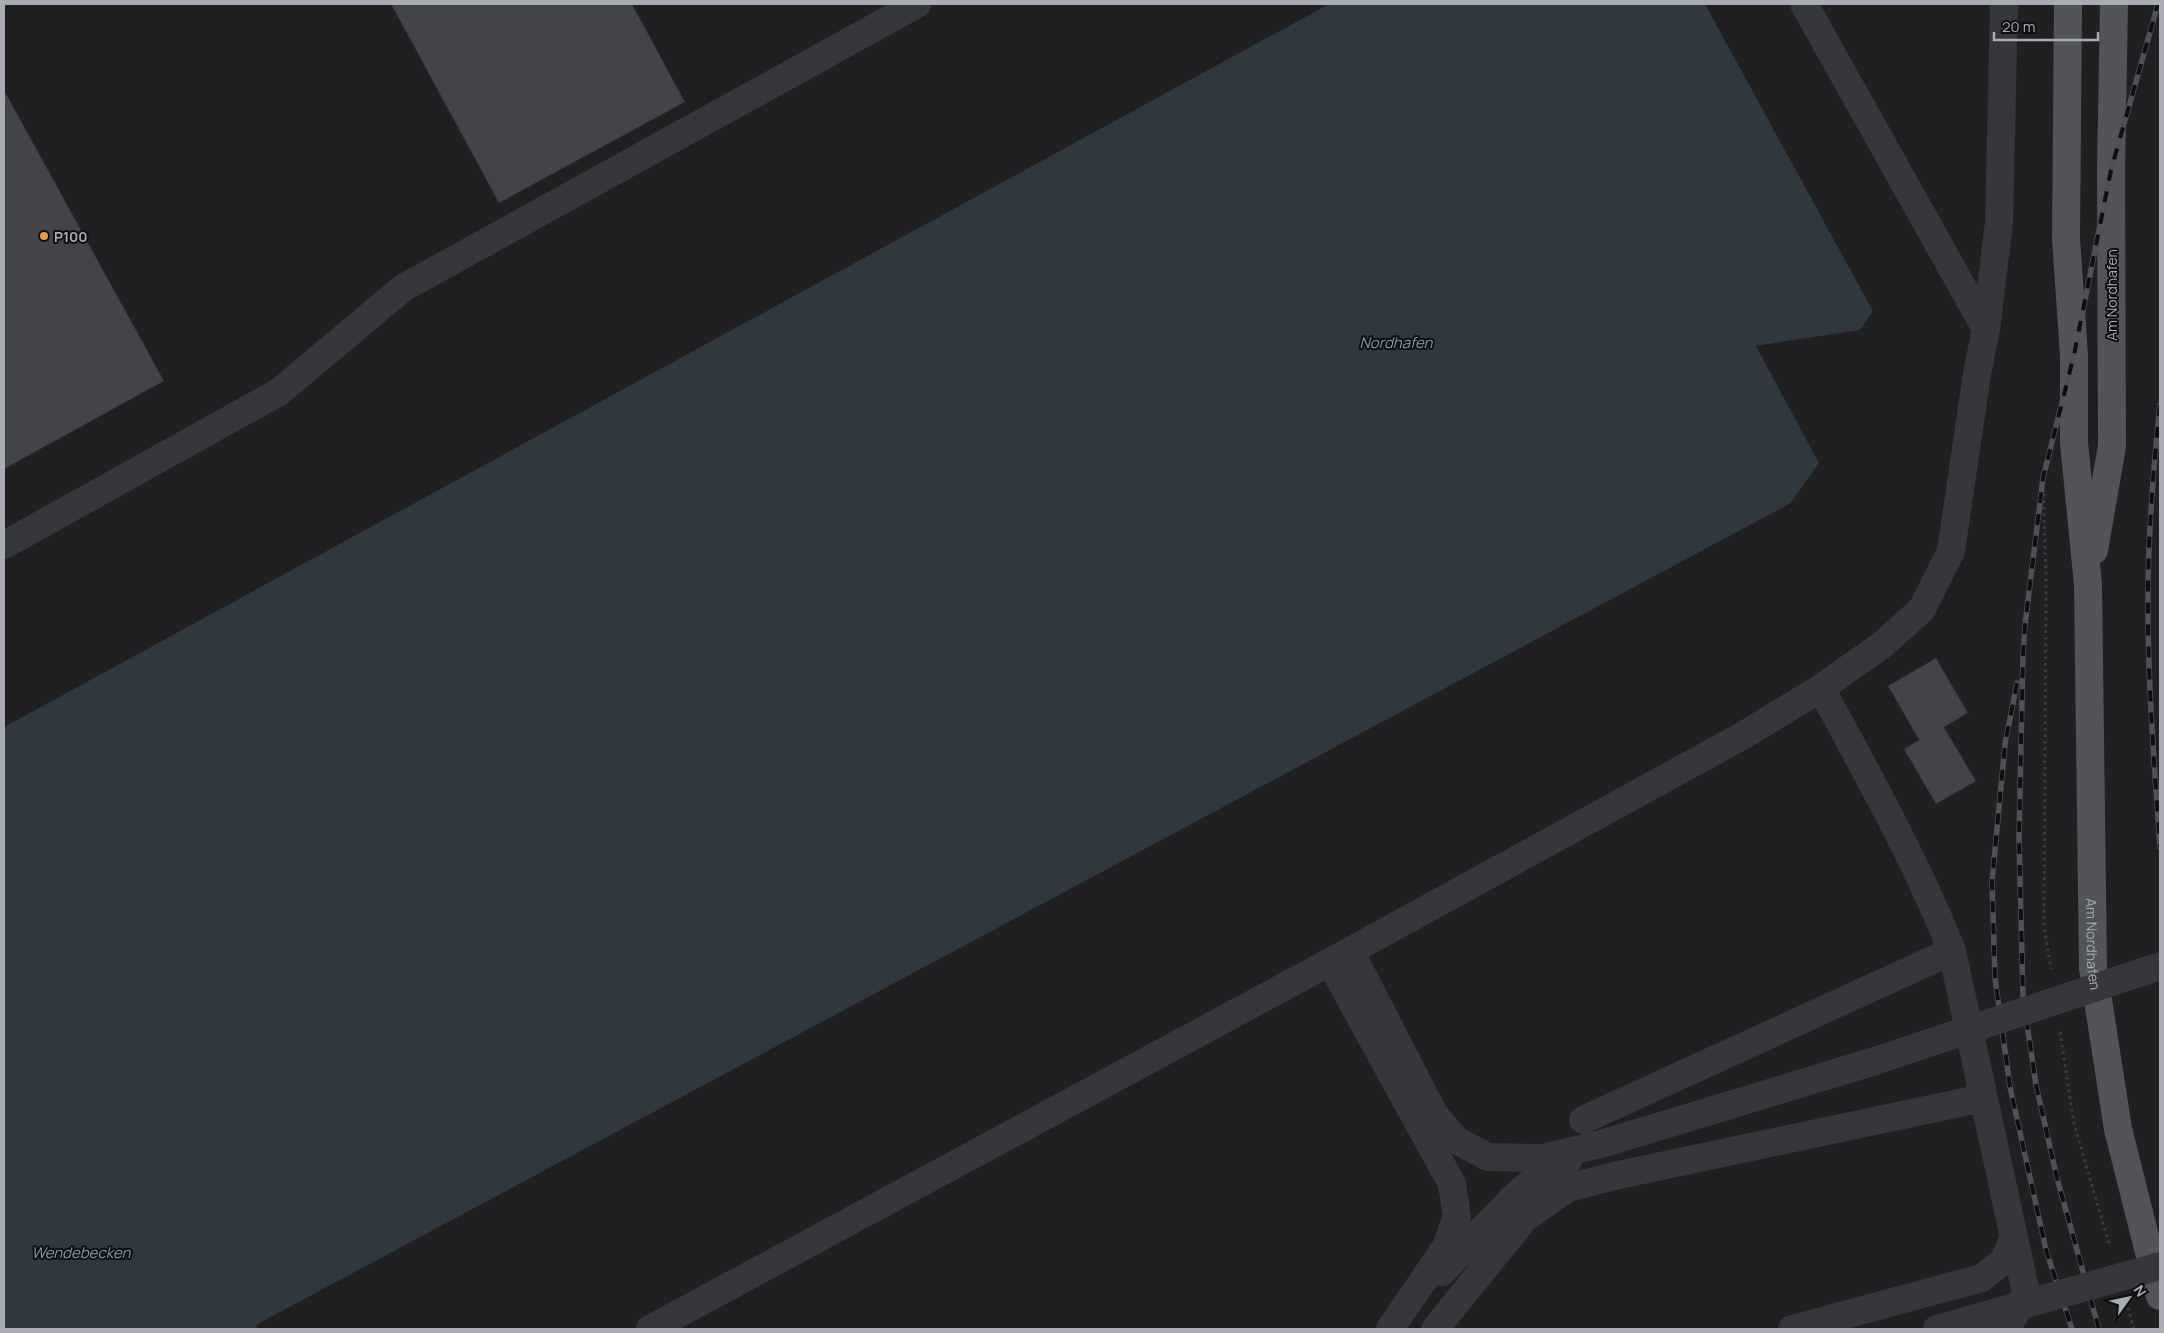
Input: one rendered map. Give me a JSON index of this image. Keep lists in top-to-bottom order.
{
  "streets": {
    "main road": ["Am Nordhafen"]
  },
  "water": ["Nordhafen", "Wendebecken"],
  "places": ["P100"],
  "scale_bar": "20 m",
  "north": "top right"
}
